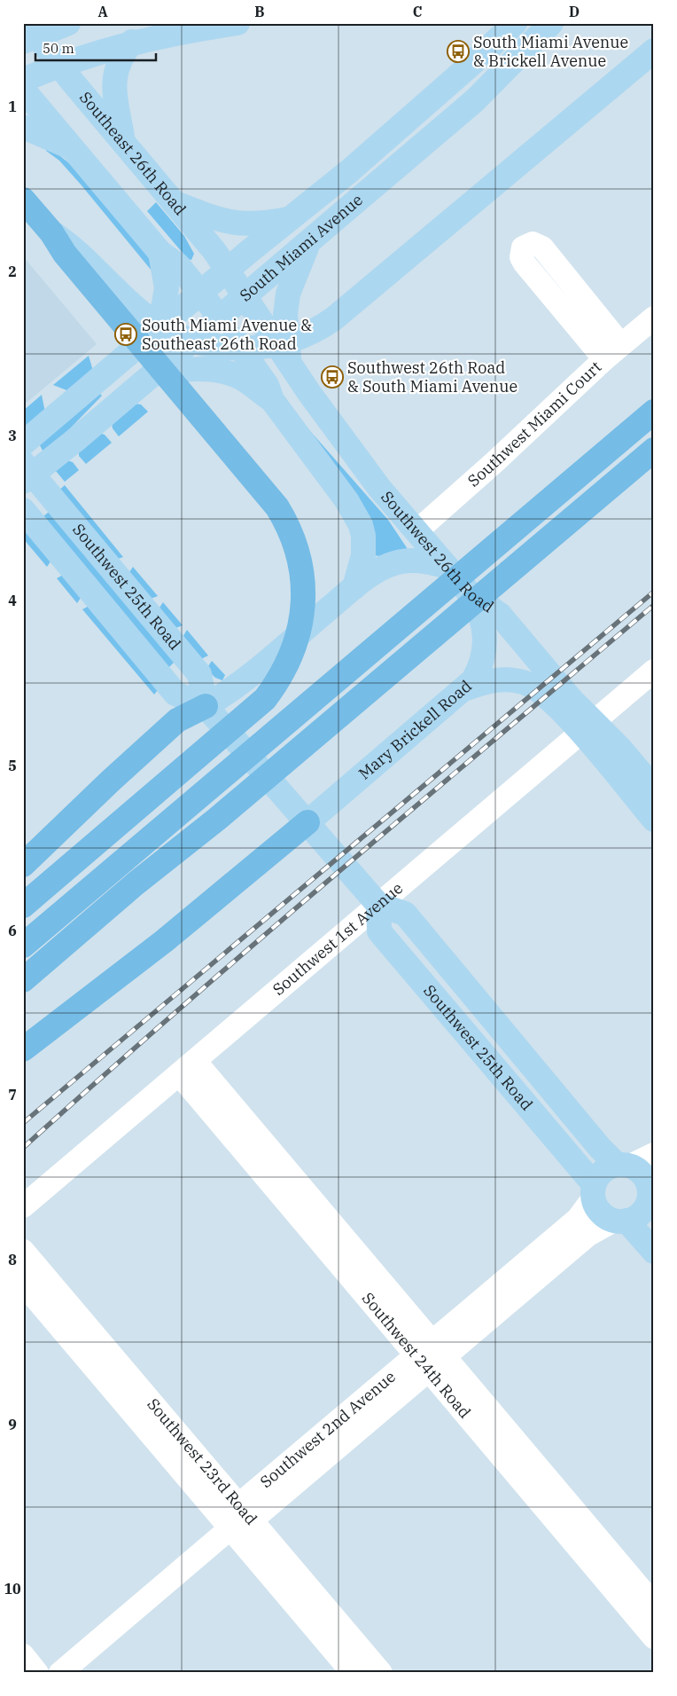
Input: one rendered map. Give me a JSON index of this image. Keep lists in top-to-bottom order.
{
  "streets": {
    "main road": [
      "Southeast 26th Road",
      "South Miami Avenue",
      "Southwest 26th Road",
      "Southwest 25th Road",
      "Mary Brickell Road"
    ],
    "street": [
      "Southwest Miami Court",
      "Southwest 1st Avenue",
      "Southwest 24th Road",
      "Southwest 2nd Avenue",
      "Southwest 23rd Road"
    ]
  },
  "crossings": [
    ["Southeast 26th Road", "South Miami Avenue"],
    ["Southeast 26th Road", "Southwest 26th Road"],
    ["South Miami Avenue", "Southwest 26th Road"],
    ["South Miami Avenue", "Southwest 25th Road"],
    ["Southwest Miami Court", "Southwest 26th Road"],
    ["Southwest 26th Road", "Mary Brickell Road"],
    ["Southwest 26th Road", "Southwest 1st Avenue"],
    ["Southwest 25th Road", "Mary Brickell Road"],
    ["Southwest 25th Road", "Southwest 1st Avenue"],
    ["Southwest 25th Road", "Southwest 2nd Avenue"],
    ["Southwest 1st Avenue", "Southwest 24th Road"],
    ["Southwest 24th Road", "Southwest 2nd Avenue"],
    ["Southwest 2nd Avenue", "Southwest 23rd Road"]
  ],
  "places": {
    "bus stop": ["South Miami Avenue & Brickell Avenue", "South Miami Avenue & Southeast 26th Road", "Southwest 26th Road & South Miami Avenue"]
  },
  "scale_bar": "50 m",
  "grid": {
    "columns": [
      "A",
      "B",
      "C",
      "D"
    ],
    "rows": [
      "1",
      "2",
      "3",
      "4",
      "5",
      "6",
      "7",
      "8",
      "9",
      "10"
    ]
  }
}
